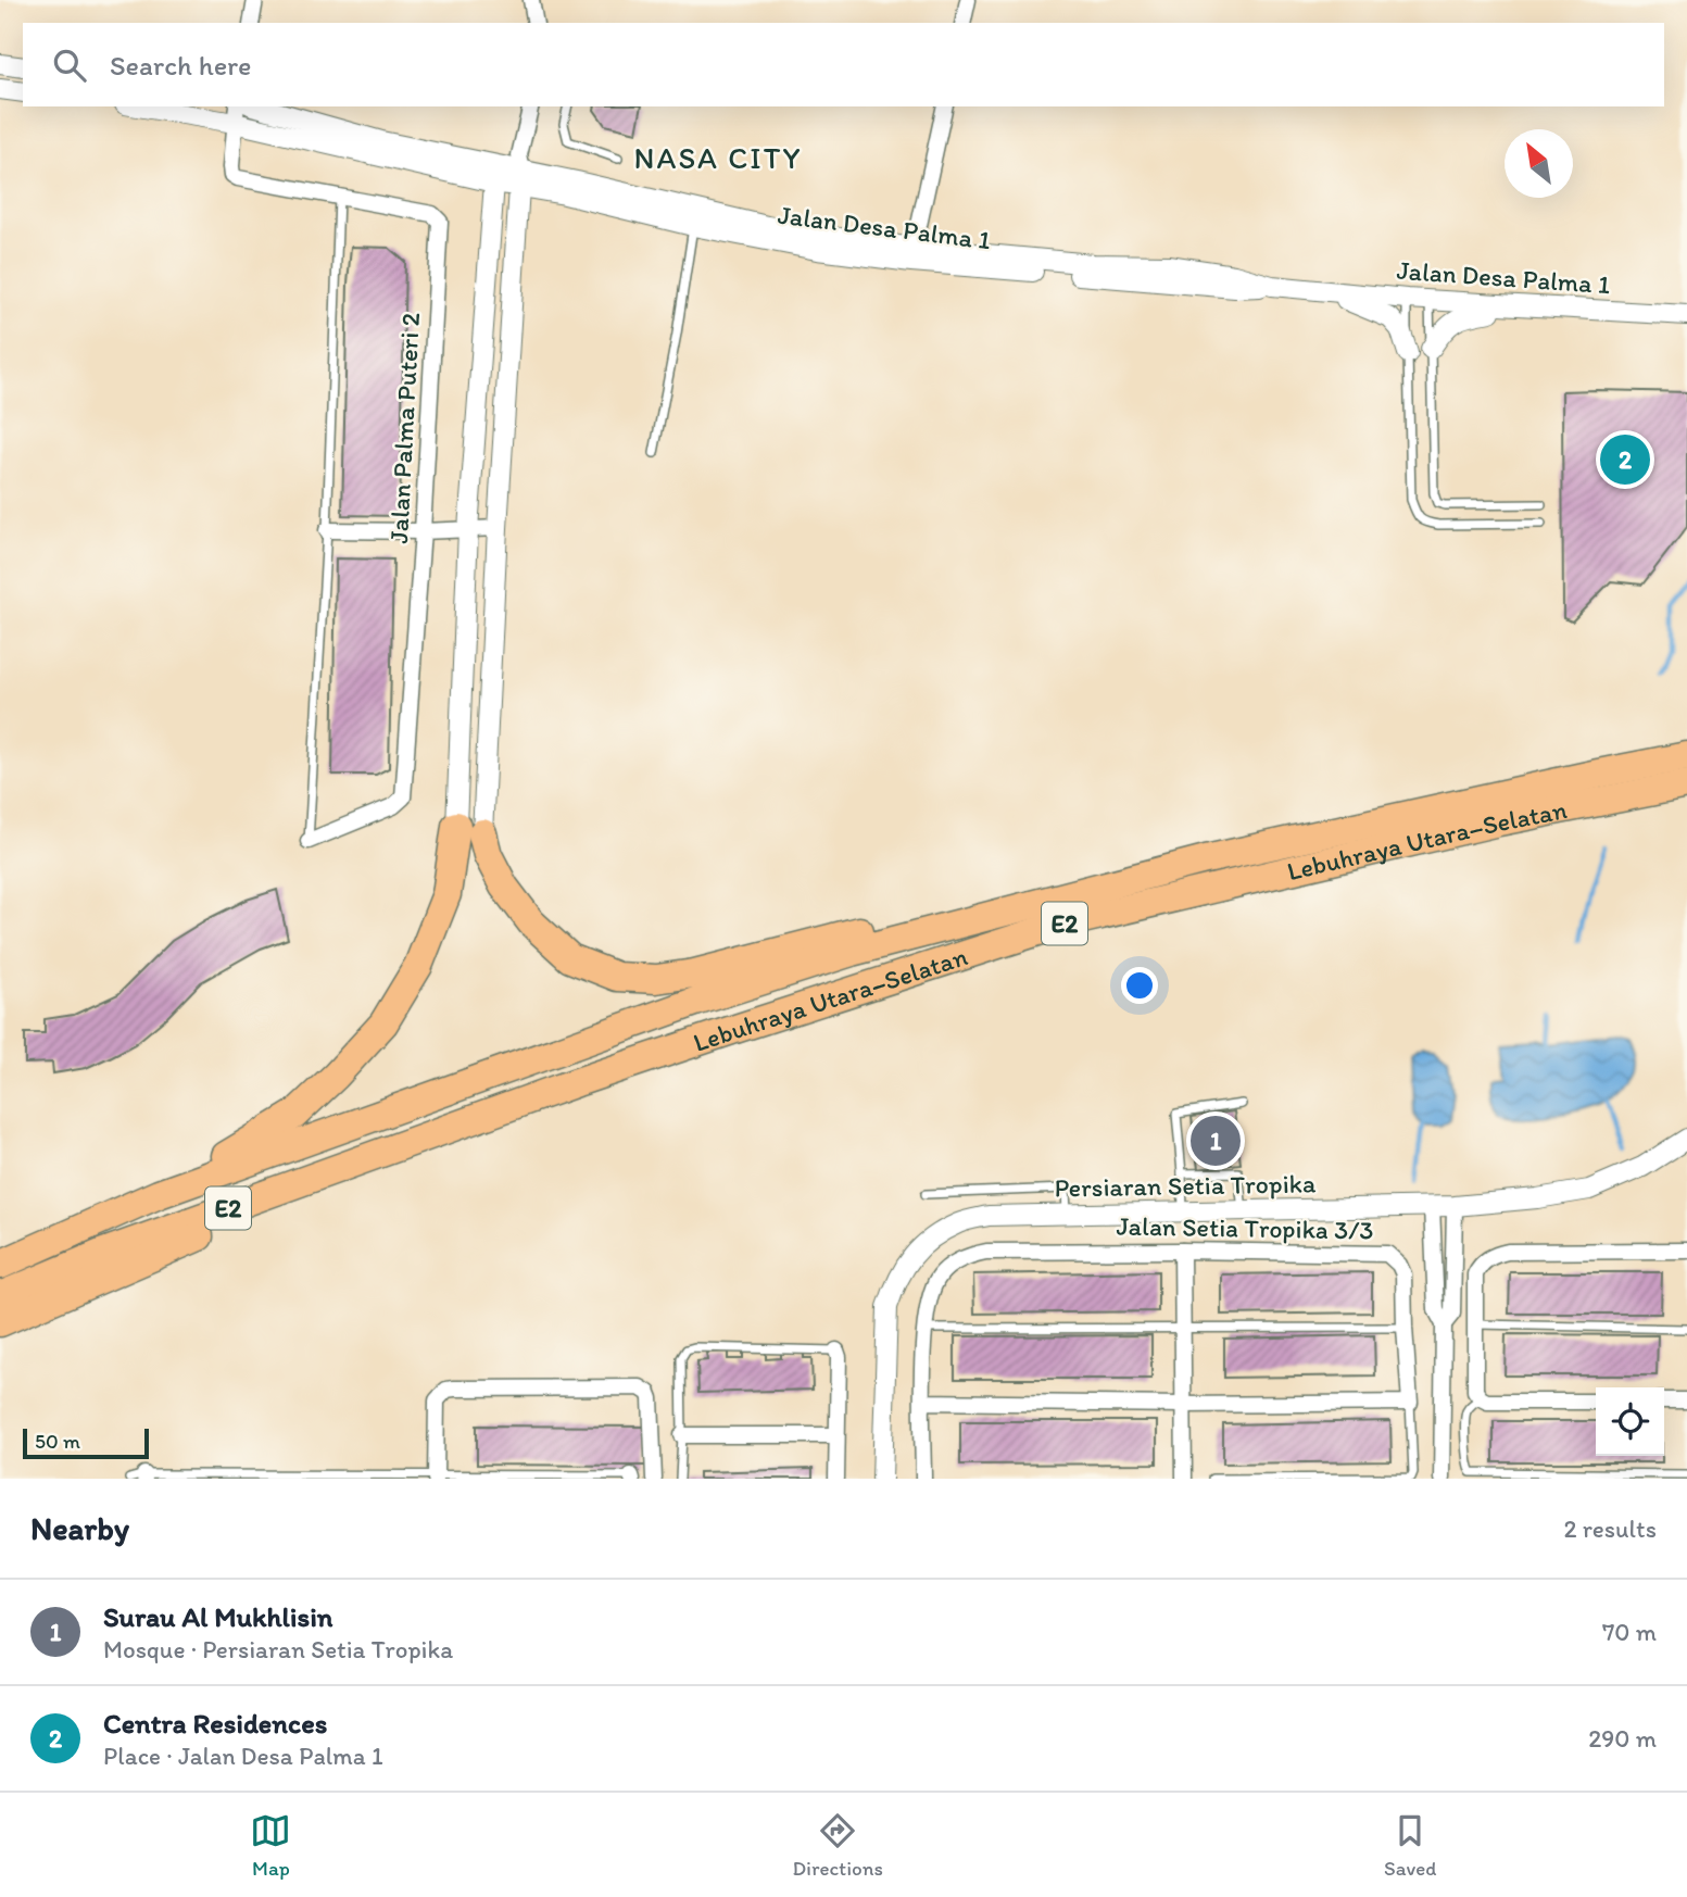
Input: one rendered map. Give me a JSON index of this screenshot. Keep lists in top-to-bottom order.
{
  "streets": {
    "highway": ["Lebuhraya Utara–Selatan", "E2"],
    "street": [
      "Jalan Desa Palma 1",
      "Jalan Palma Puteri 2",
      "Persiaran Setia Tropika",
      "Jalan Setia Tropika 3/3"
    ]
  },
  "districts": ["NASA CITY"],
  "scale_bar": "50 m",
  "north": "top left",
  "page": {
    "search": "Search here",
    "pins": ["2", "1"],
    "scale": "50 m",
    "heading": ["Nearby", "2 results"],
    "list": [
      {
        "mark": "1",
        "name": "Surau Al Mukhlisin",
        "note": "Mosque · Persiaran Setia Tropika",
        "value": "70 m"
      },
      {
        "mark": "2",
        "name": "Centra Residences",
        "note": "Place · Jalan Desa Palma 1",
        "value": "290 m"
      }
    ],
    "nav": ["Map", "Directions", "Saved"]
  }
}
